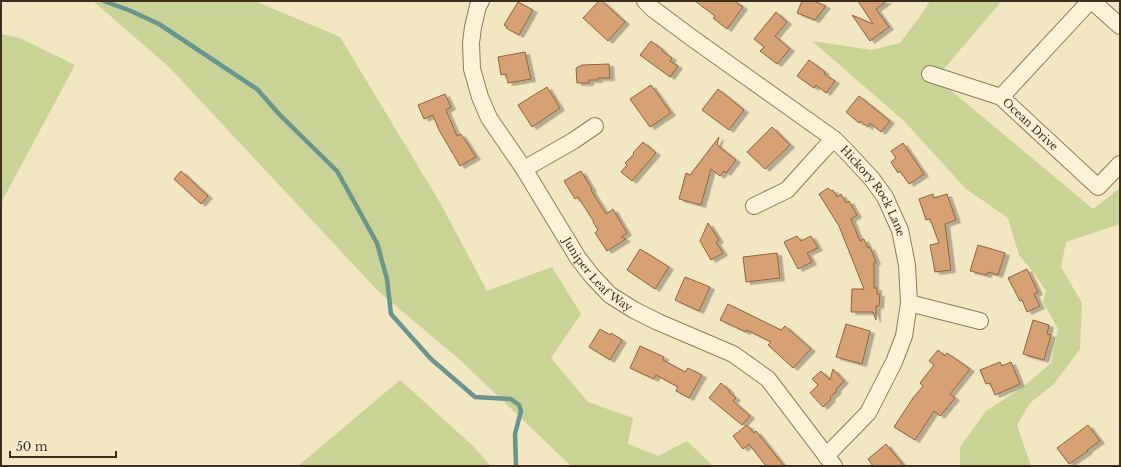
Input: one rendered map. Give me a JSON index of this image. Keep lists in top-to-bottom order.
{
  "streets": {
    "street": ["Ocean Drive", "Hickory Rock Lane", "Juniper Leaf Way"]
  },
  "crossings": [
    ["Hickory Rock Lane", "Juniper Leaf Way"]
  ],
  "scale_bar": "50 m"
}
